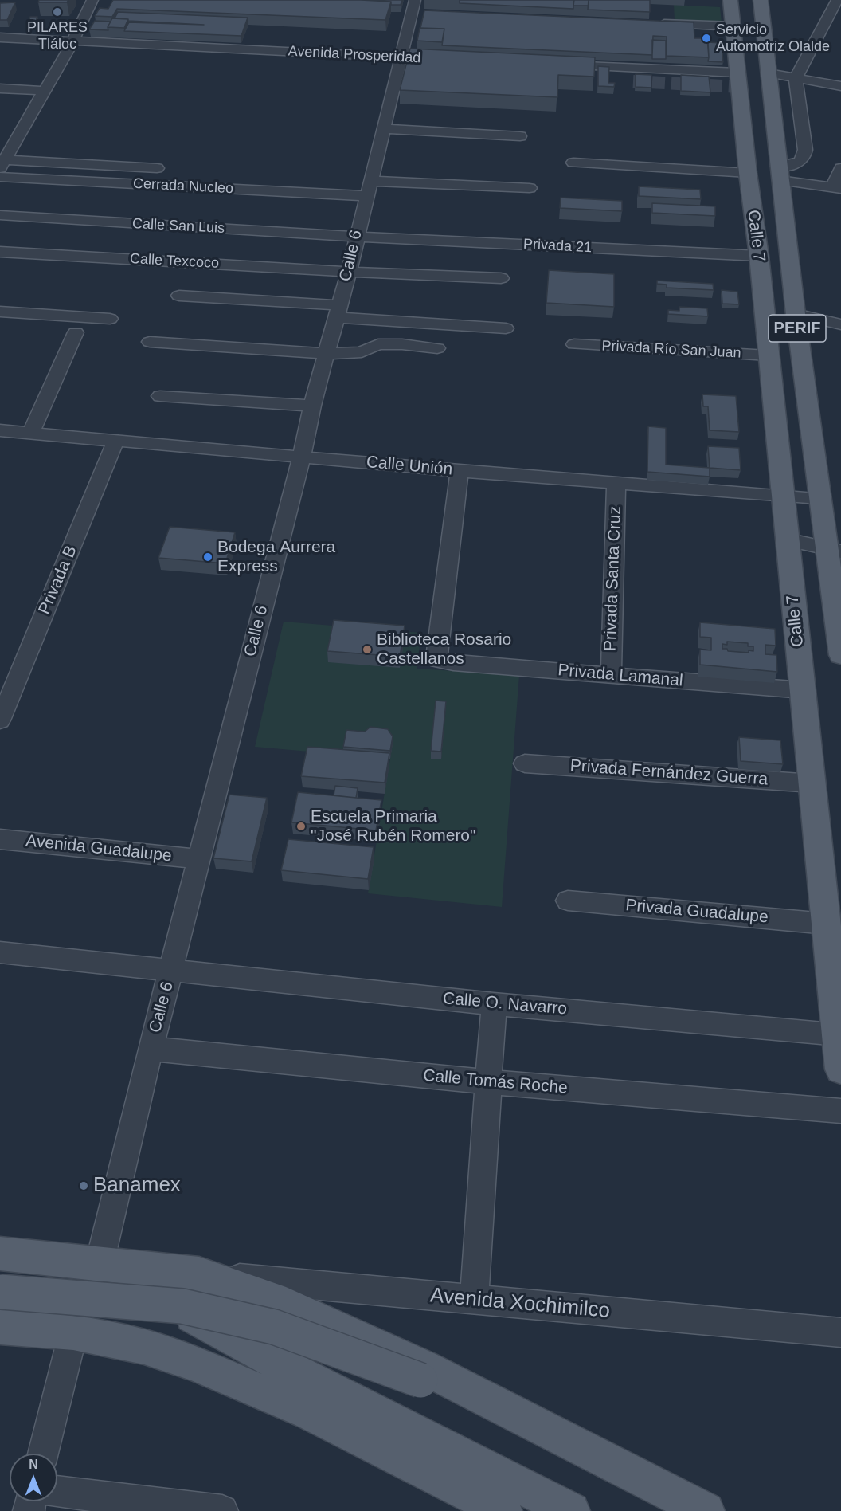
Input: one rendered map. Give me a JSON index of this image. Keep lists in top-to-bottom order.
{
  "streets": {
    "main road": ["Calle 7", "PERIF", "Avenida Xochimilco"],
    "street": [
      "Avenida Prosperidad",
      "Cerrada Nucleo",
      "Calle San Luis",
      "Privada 21",
      "Calle 6",
      "Calle Texcoco",
      "Privada Río San Juan",
      "Calle Unión",
      "Privada Santa Cruz",
      "Privada B",
      "Privada Lamanal",
      "Privada Fernández Guerra",
      "Avenida Guadalupe",
      "Privada Guadalupe",
      "Calle O. Navarro",
      "Calle Tomás Roche"
    ]
  },
  "crossings": [
    ["Avenida Prosperidad", "Calle 6"],
    ["Cerrada Nucleo", "Calle 6"],
    ["Calle San Luis", "Privada 21"],
    ["Calle San Luis", "Calle 6"],
    ["Calle 7", "Privada 21"],
    ["Calle 7", "Privada Río San Juan"],
    ["Calle 7", "Calle Unión"],
    ["Calle 7", "Privada Lamanal"],
    ["Calle 7", "Privada Fernández Guerra"],
    ["Calle 7", "Privada Guadalupe"],
    ["Calle 7", "Calle O. Navarro"],
    ["Privada 21", "Calle 6"],
    ["Calle 6", "Calle Texcoco"],
    ["Calle 6", "Calle Unión"],
    ["Calle 6", "Avenida Guadalupe"],
    ["Calle 6", "Calle O. Navarro"],
    ["Calle 6", "Calle Tomás Roche"],
    ["Calle 6", "Avenida Xochimilco"],
    ["Calle Unión", "Privada Santa Cruz"],
    ["Calle Unión", "Privada B"],
    ["Calle Unión", "Privada Lamanal"],
    ["Privada Santa Cruz", "Privada Lamanal"]
  ],
  "places": [
    "PILARES Tláloc",
    "Servicio Automotriz Olalde",
    "Bodega Aurrera Express",
    "Biblioteca Rosario Castellanos",
    "Escuela Primaria \"José Rubén Romero\"",
    "Banamex"
  ],
  "north": "top"
}
